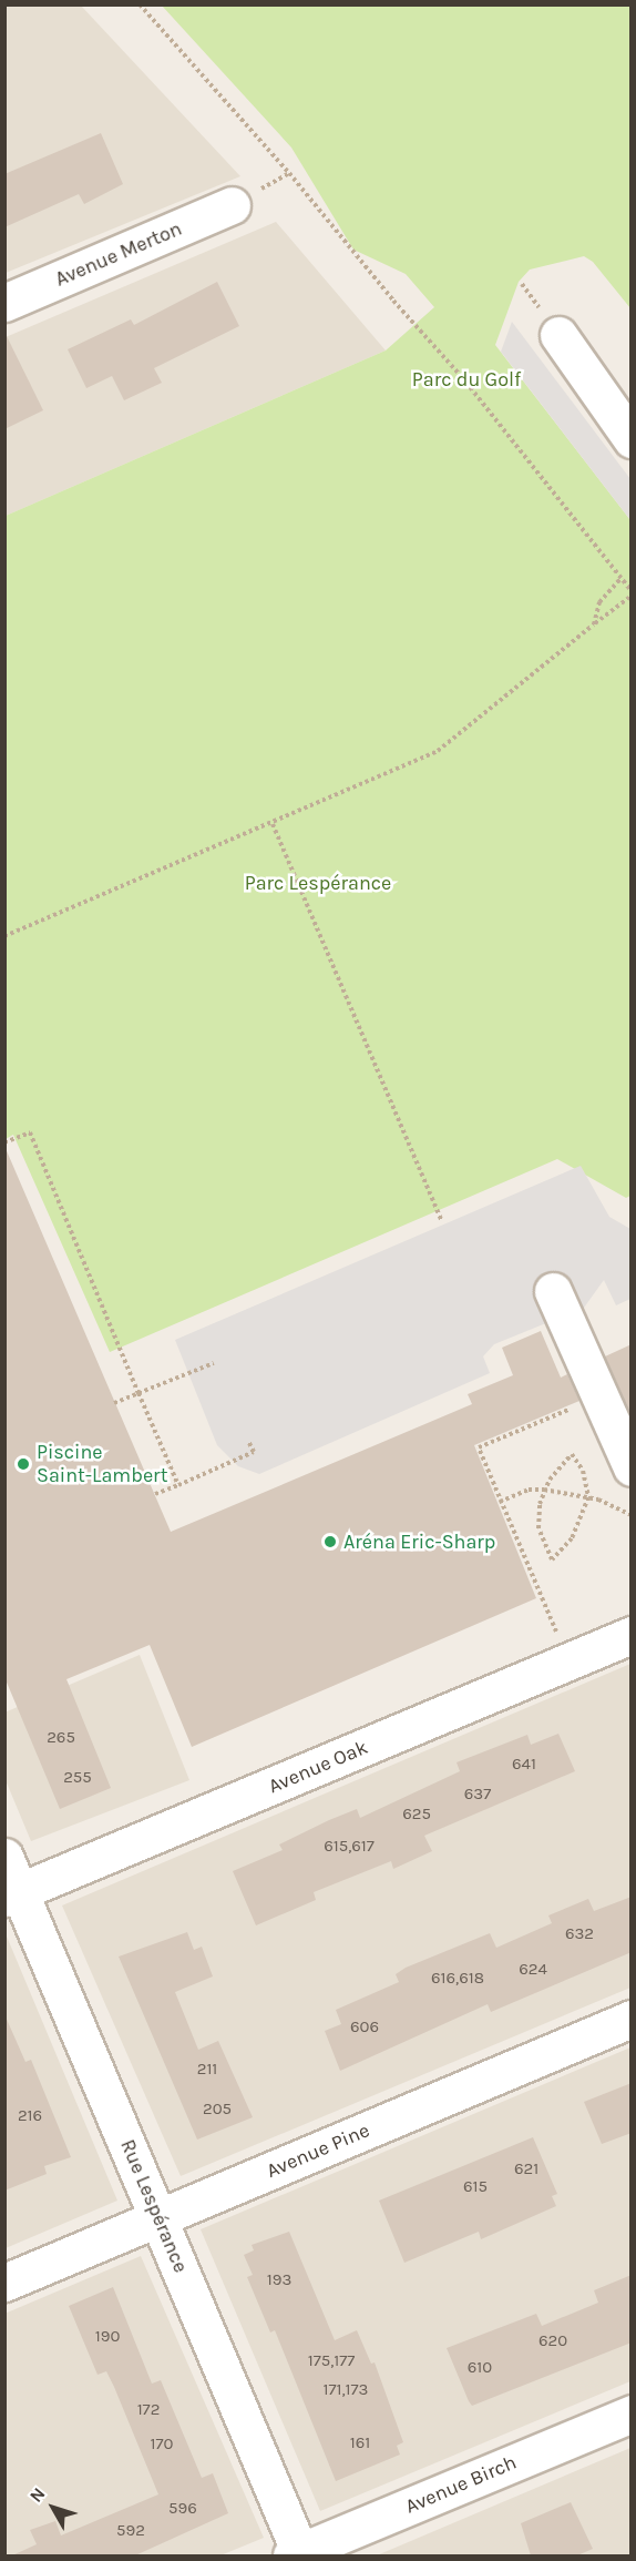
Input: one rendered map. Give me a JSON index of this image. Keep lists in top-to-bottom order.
{
  "streets": {
    "street": [
      "Avenue Merton",
      "Avenue Oak",
      "Avenue Pine",
      "Rue Lespérance",
      "Avenue Birch"
    ]
  },
  "crossings": [
    ["Avenue Oak", "Rue Lespérance"],
    ["Avenue Pine", "Rue Lespérance"],
    ["Rue Lespérance", "Avenue Birch"]
  ],
  "parks": ["Parc du Golf", "Parc Lespérance"],
  "places": ["Piscine Saint-Lambert", "Aréna Eric-Sharp"],
  "house_numbers": [
    "265",
    "641",
    "255",
    "637",
    "625",
    "615,617",
    "632",
    "624",
    "616,618",
    "606",
    "211",
    "205",
    "216",
    "621",
    "615",
    "193",
    "190",
    "620",
    "175,177",
    "610",
    "171,173",
    "172",
    "161",
    "170",
    "596",
    "592"
  ],
  "north": "top left"
}
